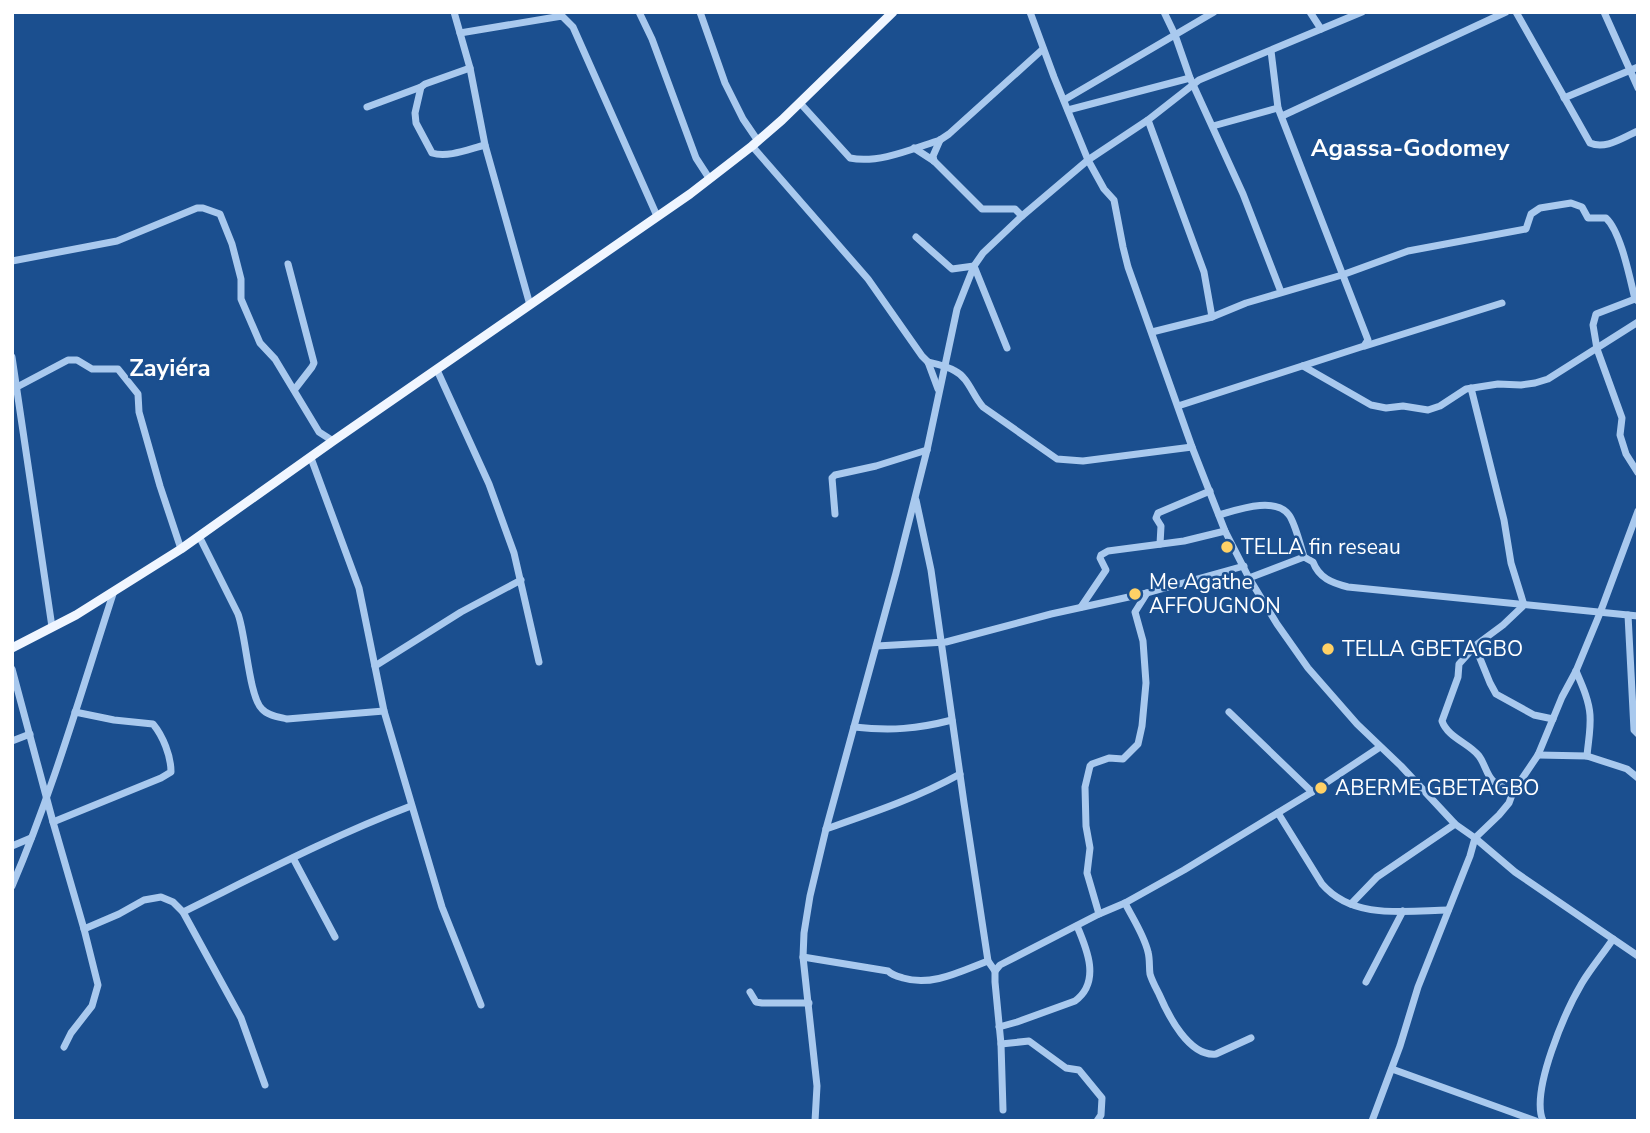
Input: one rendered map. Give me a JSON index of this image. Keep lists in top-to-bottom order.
{
  "districts": ["Agassa-Godomey", "Zayiéra"],
  "places": [
    "TELLA fin reseau",
    "Me Agathe AFFOUGNON",
    "TELLA GBETAGBO",
    "ABERME GBETAGBO"
  ]
}
